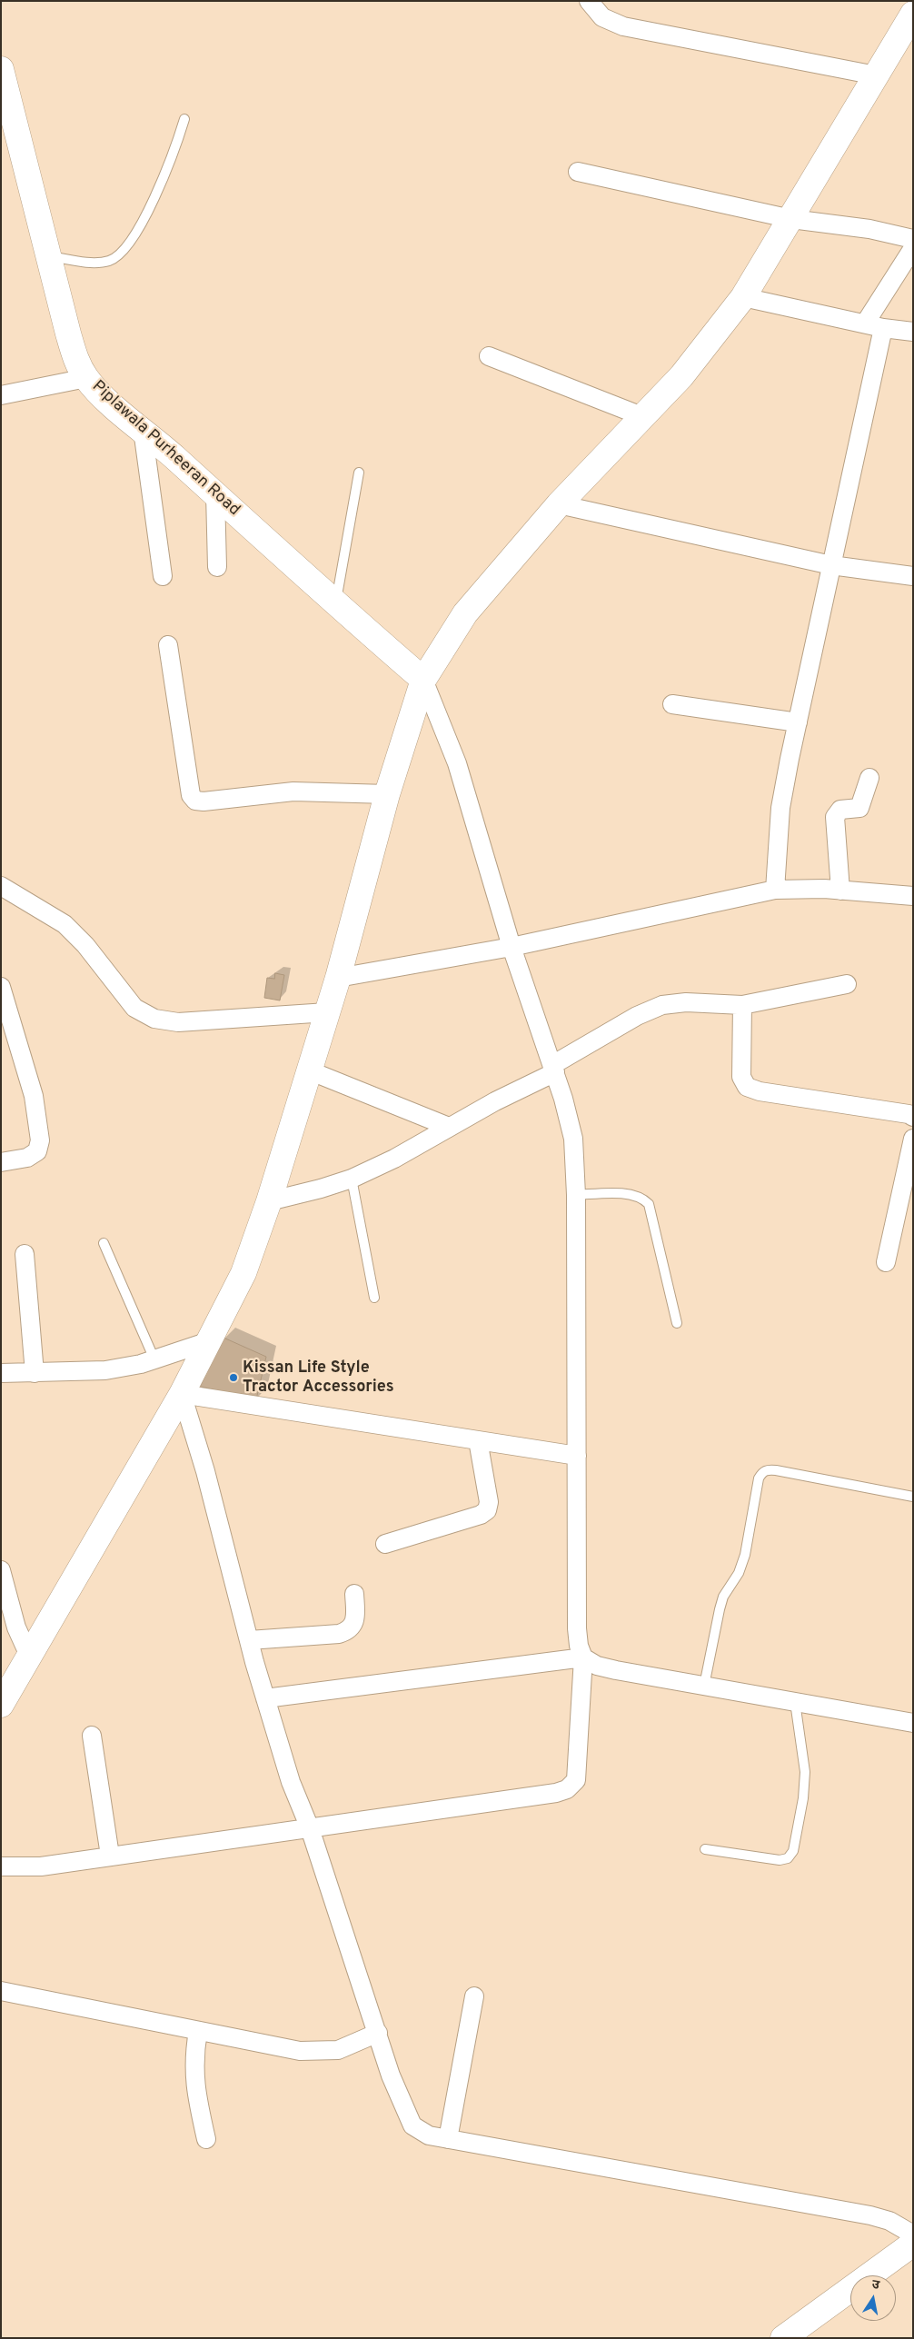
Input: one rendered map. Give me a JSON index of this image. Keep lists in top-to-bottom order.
{
  "streets": {
    "main road": ["Piplawala Purheeran Road"]
  },
  "places": ["Kissan Life Style Tractor Accessories"],
  "north": "top"
}
